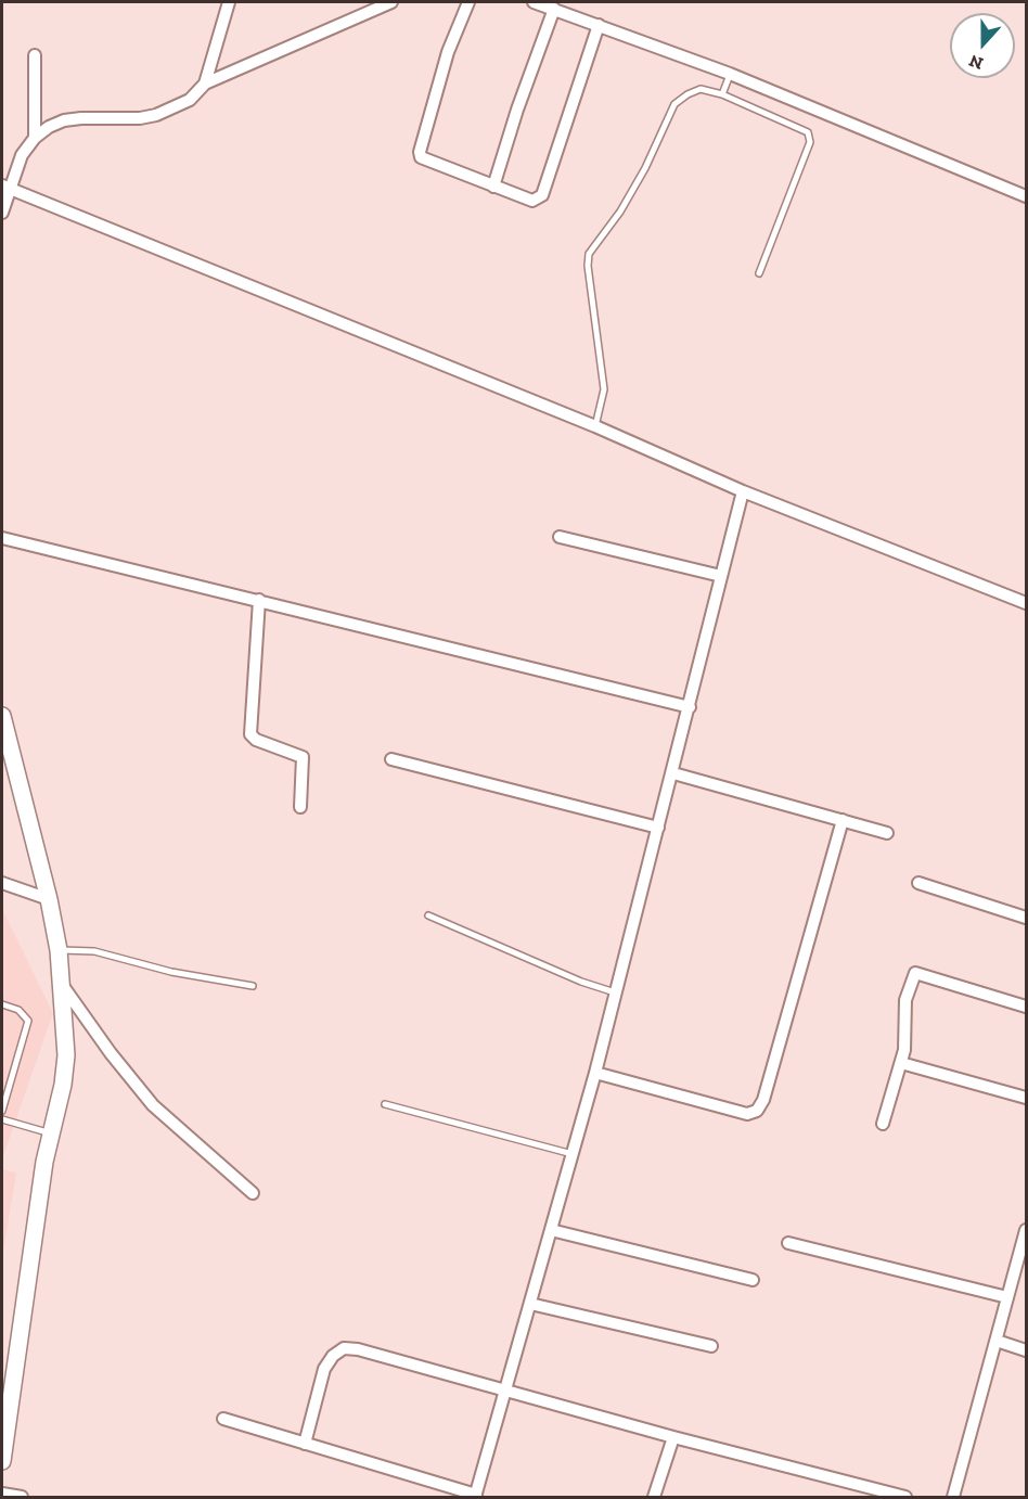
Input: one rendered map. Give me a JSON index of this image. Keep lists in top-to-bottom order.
{
  "north": "bottom"
}
